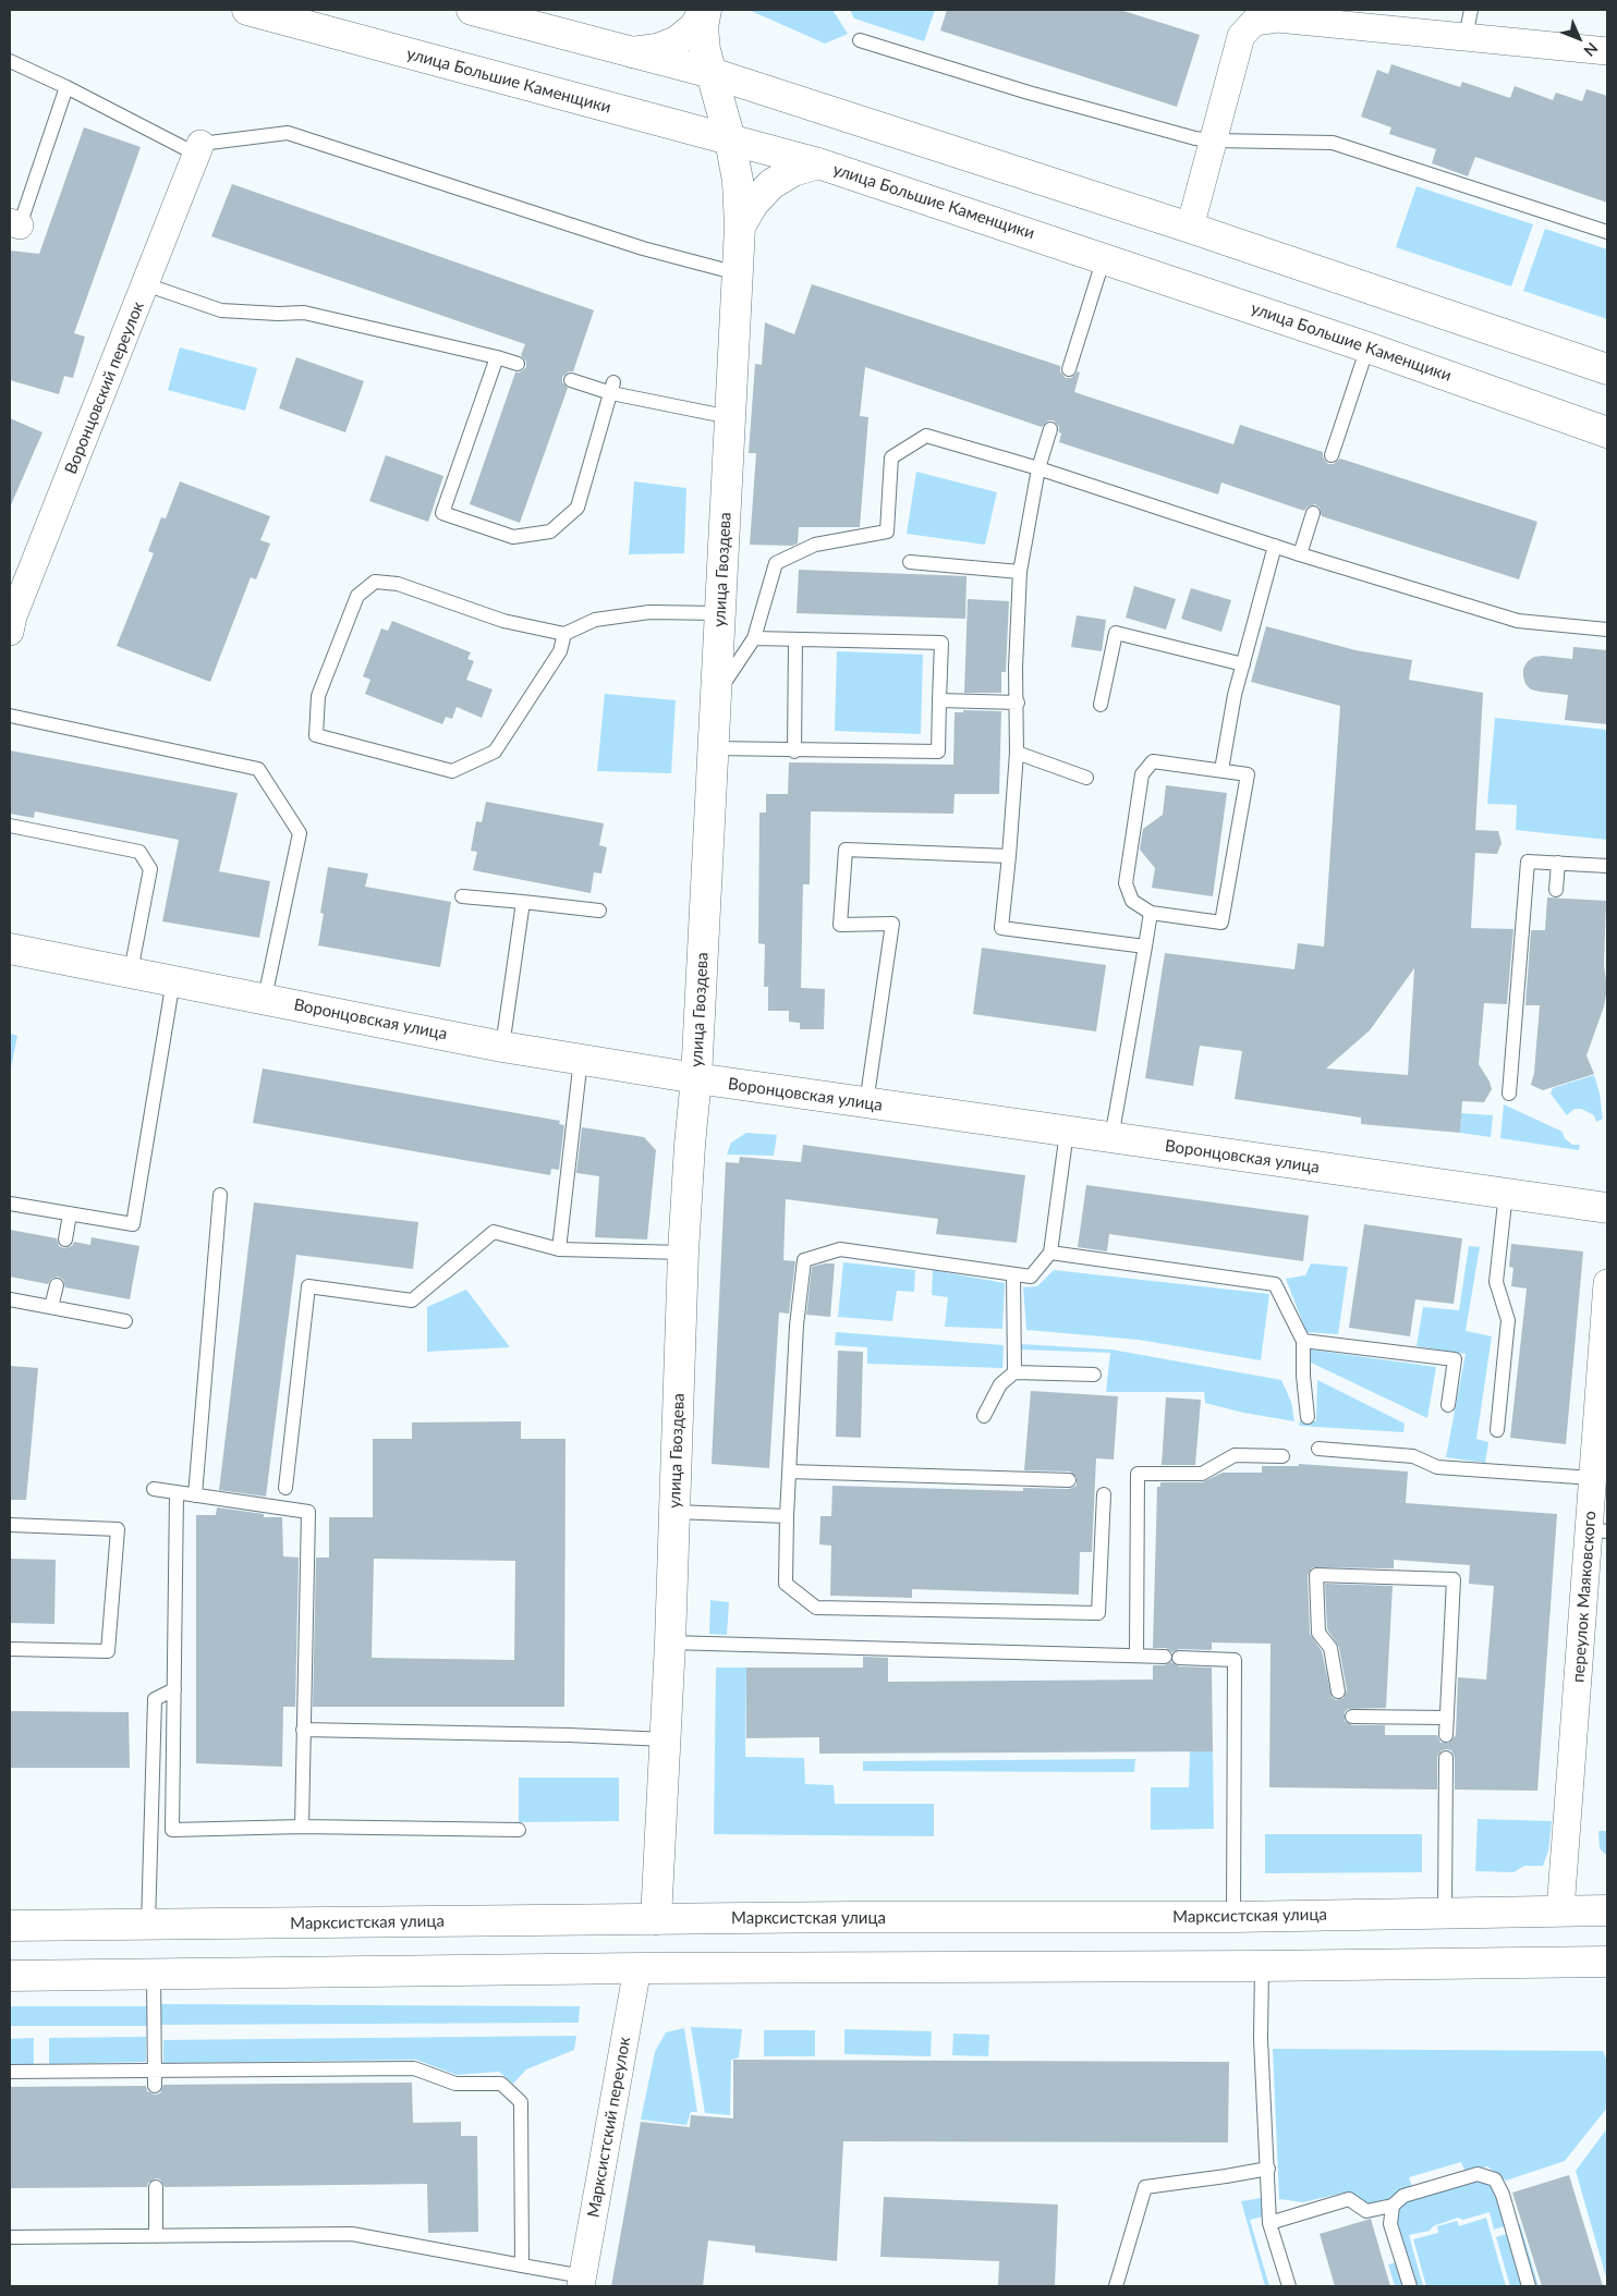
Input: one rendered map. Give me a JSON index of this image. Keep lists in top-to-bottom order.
{
  "streets": {
    "main road": [
      "улица Большие Каменщики",
      "улица Гвоздева",
      "Воронцовская улица",
      "Марксистская улица"
    ],
    "street": ["Воронцовский переулок", "переулок Маяковского", "Марксистский переулок"]
  },
  "crossings": [
    ["улица Большие Каменщики", "улица Гвоздева"],
    ["улица Гвоздева", "Воронцовская улица"],
    ["улица Гвоздева", "Марксистская улица"],
    ["переулок Маяковского", "Марксистская улица"]
  ],
  "north": "bottom right"
}
